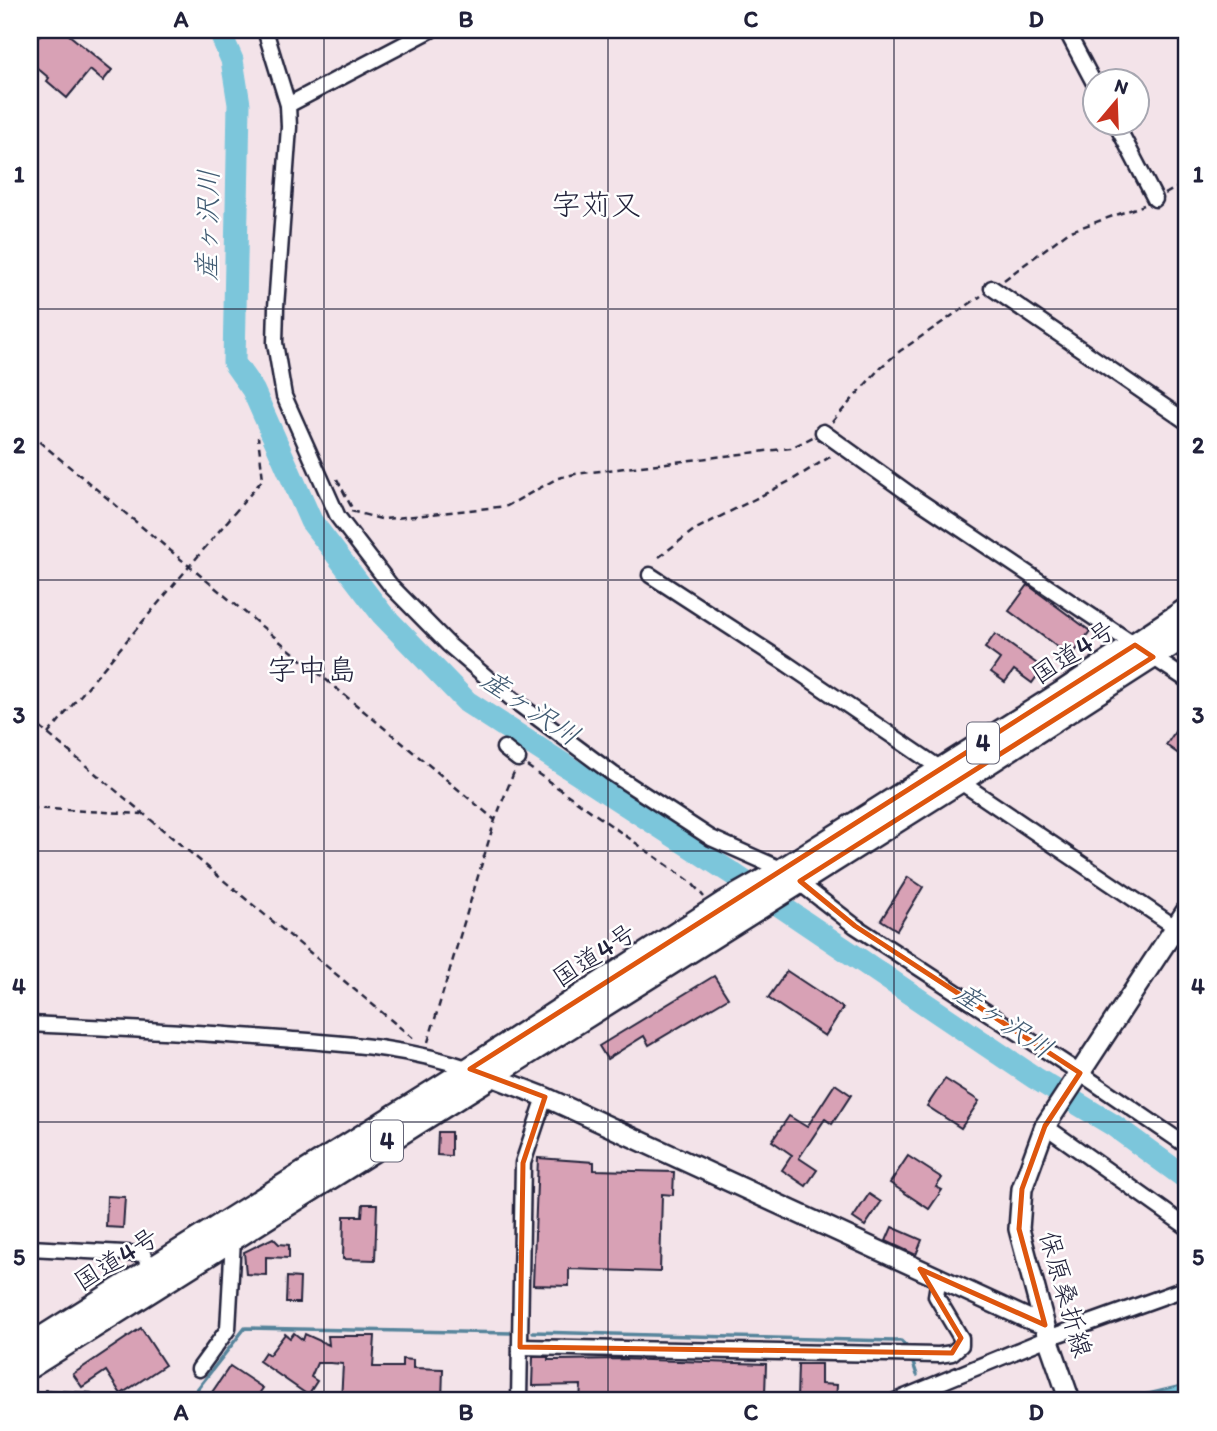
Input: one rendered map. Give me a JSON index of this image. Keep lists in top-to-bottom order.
{
  "streets": {
    "highway": ["国道4号", "4"],
    "main road": ["保原桑折線"]
  },
  "districts": ["字苅又", "字中島"],
  "water": ["産ヶ沢川"],
  "north": "top",
  "grid": {
    "columns": [
      "A",
      "B",
      "C",
      "D"
    ],
    "rows": [
      "1",
      "2",
      "3",
      "4",
      "5"
    ]
  }
}
